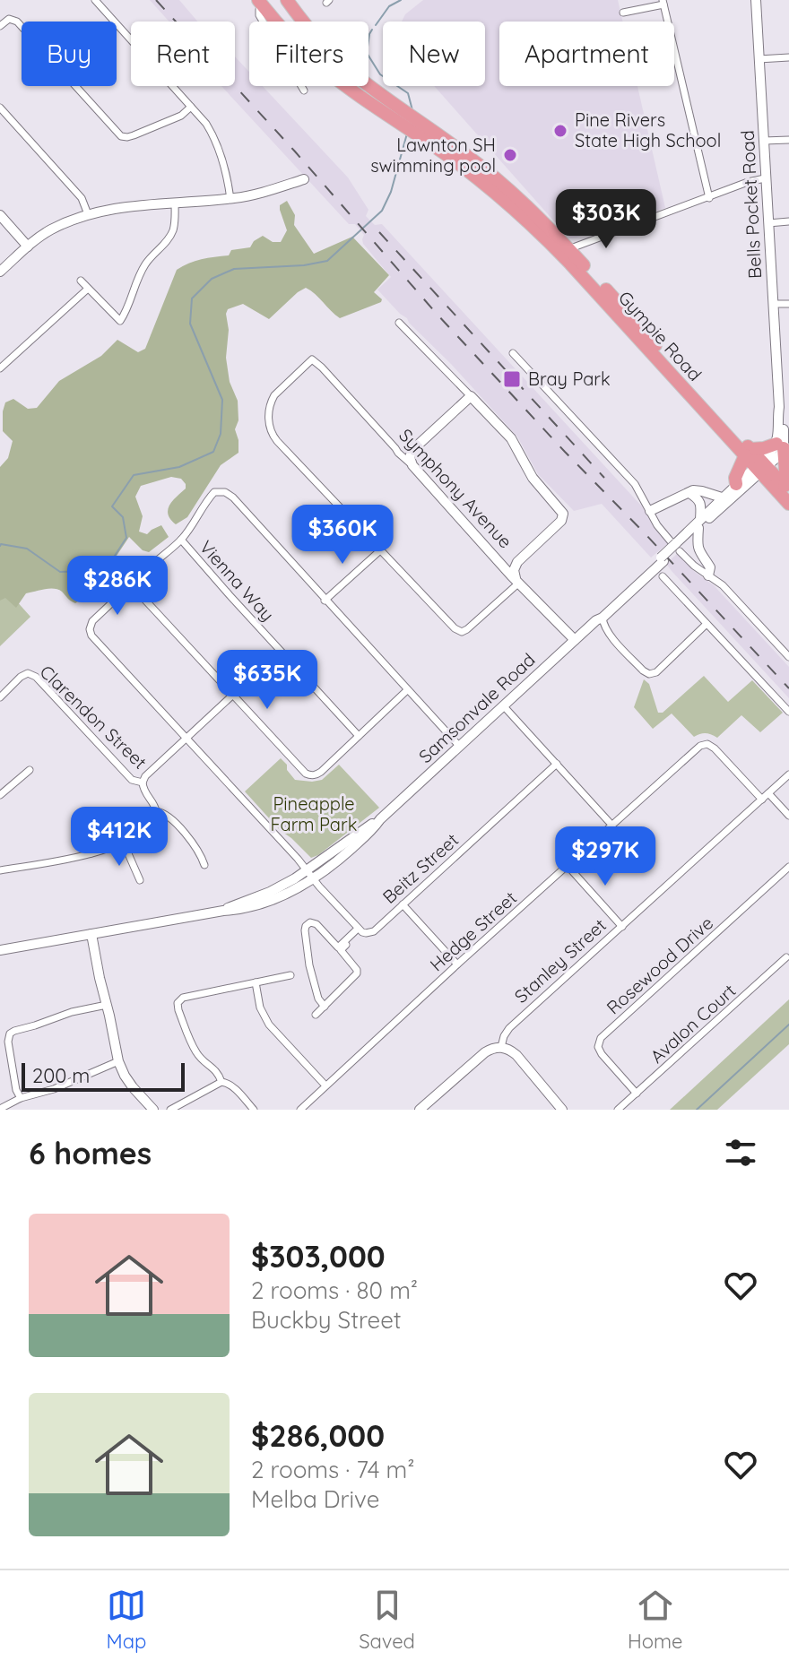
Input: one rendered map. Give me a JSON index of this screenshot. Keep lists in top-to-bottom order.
{
  "streets": {
    "highway": ["Gympie Road"],
    "main road": [
      "Bells Pocket Road",
      "Symphony Avenue",
      "Samsonvale Road",
      "Stanley Street"
    ],
    "street": [
      "Vienna Way",
      "Clarendon Street",
      "Beitz Street",
      "Hedge Street",
      "Rosewood Drive",
      "Avalon Court"
    ]
  },
  "crossings": [
    ["Gympie Road", "Samsonvale Road"],
    ["Symphony Avenue", "Samsonvale Road"],
    ["Hedge Street", "Stanley Street"],
    ["Rosewood Drive", "Avalon Court"]
  ],
  "parks": ["Pineapple Farm Park"],
  "places": {
    "other": ["Pine Rivers State High School", "Lawnton SH swimming pool"],
    "transit": ["Bray Park"]
  },
  "scale_bar": "200 m",
  "page": {
    "chip": [
      "Buy",
      "Rent",
      "Filters",
      "New",
      "Apartment"
    ],
    "price": [
      "$303K",
      "$360K",
      "$286K",
      "$635K",
      "$412K",
      "$297K"
    ],
    "scale": "200 m",
    "heading": "6 homes",
    "list": [
      {
        "name": "$303,000",
        "note": "2 rooms · 80 m² · Buckby Street"
      },
      {
        "name": "$286,000",
        "note": "2 rooms · 74 m² · Melba Drive"
      }
    ],
    "tabs": ["Map", "Saved", "Home"]
  }
}
